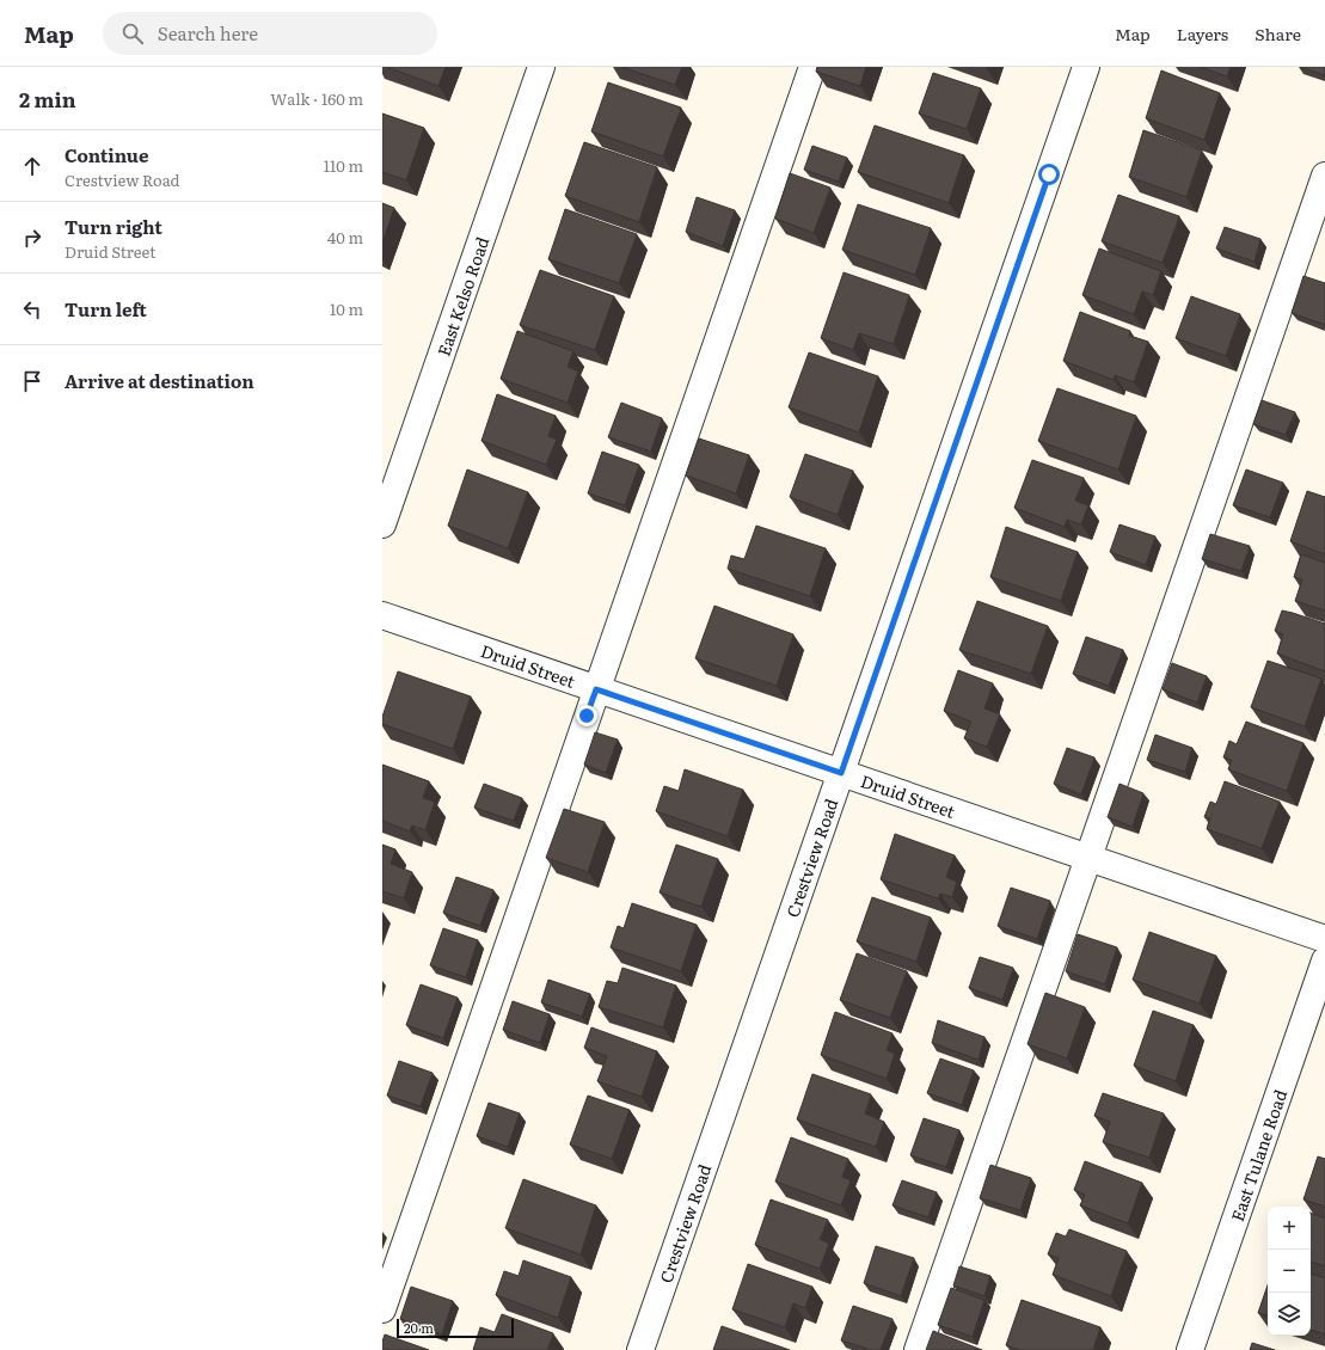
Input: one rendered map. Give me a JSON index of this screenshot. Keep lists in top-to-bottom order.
{
  "streets": {
    "street": [
      "East Kelso Road",
      "Druid Street",
      "Crestview Road",
      "East Tulane Road"
    ]
  },
  "crossings": [
    ["Druid Street", "Crestview Road"]
  ],
  "scale_bar": "20 m",
  "page": {
    "header": "Map",
    "search": "Search here",
    "nav": ["Map", "Layers", "Share"],
    "heading": ["2 min", "Walk · 160 m"],
    "list": [
      ["Continue", "Crestview Road", "110 m"],
      ["Turn right", "Druid Street", "40 m"],
      ["Turn left", "10 m"],
      "Arrive at destination"
    ],
    "map_buttons": ["+", "−"],
    "scale": "20 m"
  }
}
